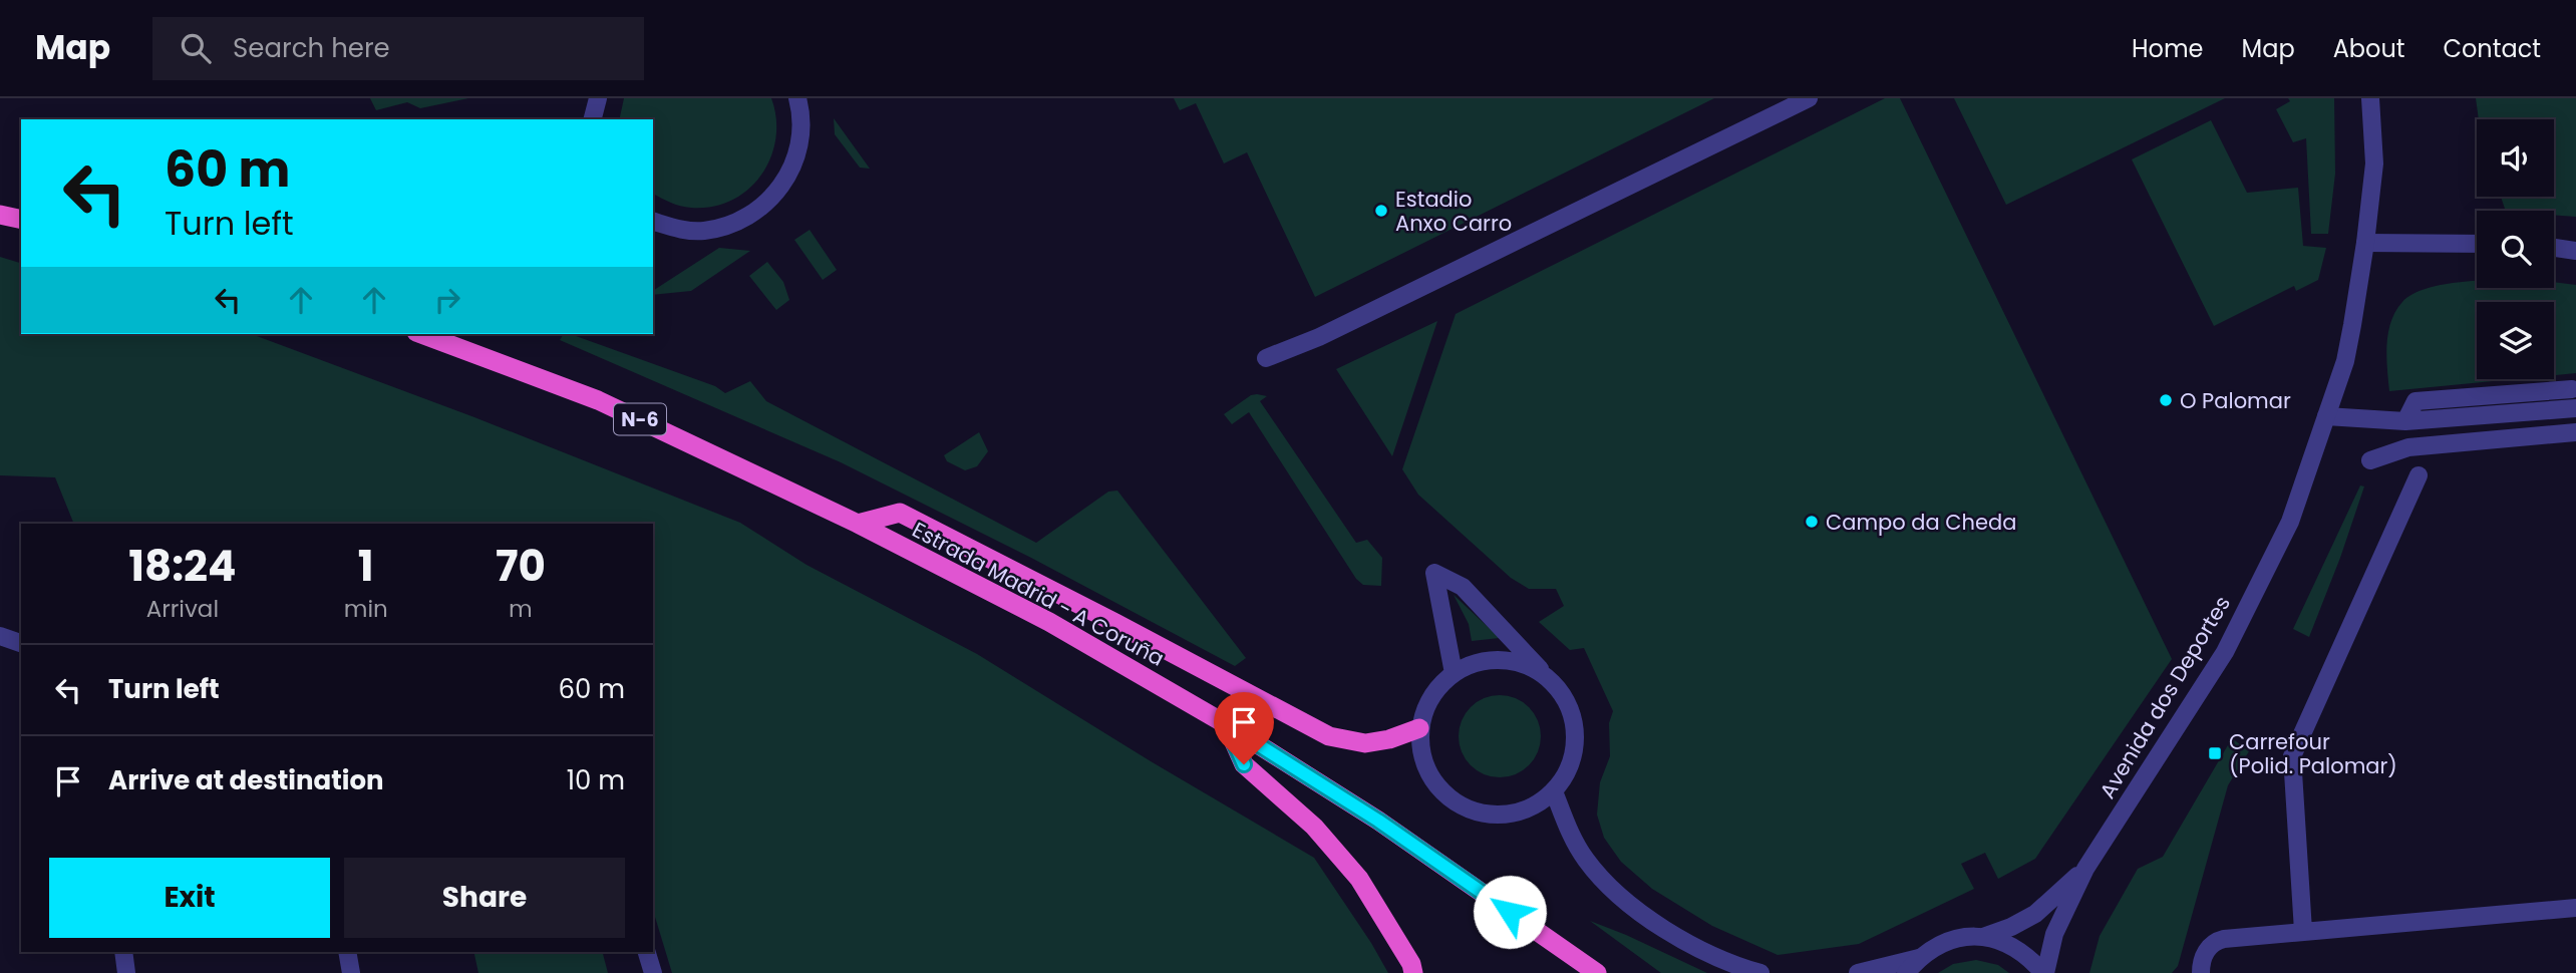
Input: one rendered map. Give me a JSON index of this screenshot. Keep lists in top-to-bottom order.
{
  "streets": {
    "highway": ["N-6", "Estrada Madrid - A Coruña"],
    "street": ["Avenida dos Deportes"]
  },
  "places": {
    "other": ["Estadio Anxo Carro", "O Palomar", "Campo da Cheda"],
    "transit": ["Carrefour (Polid. Palomar)"]
  },
  "page": {
    "header": "Map",
    "search": "Search here",
    "nav": [
      "Home",
      "Map",
      "About",
      "Contact"
    ],
    "turn": ["60 m", "Turn left"],
    "eta": [
      "18:24",
      "Arrival",
      "1",
      "min",
      "70",
      "m"
    ],
    "list": [
      {
        "name": "Turn left",
        "value": "60 m"
      },
      {
        "name": "Arrive at destination",
        "value": "10 m"
      }
    ],
    "buttons": ["Exit", "Share"]
  }
}
